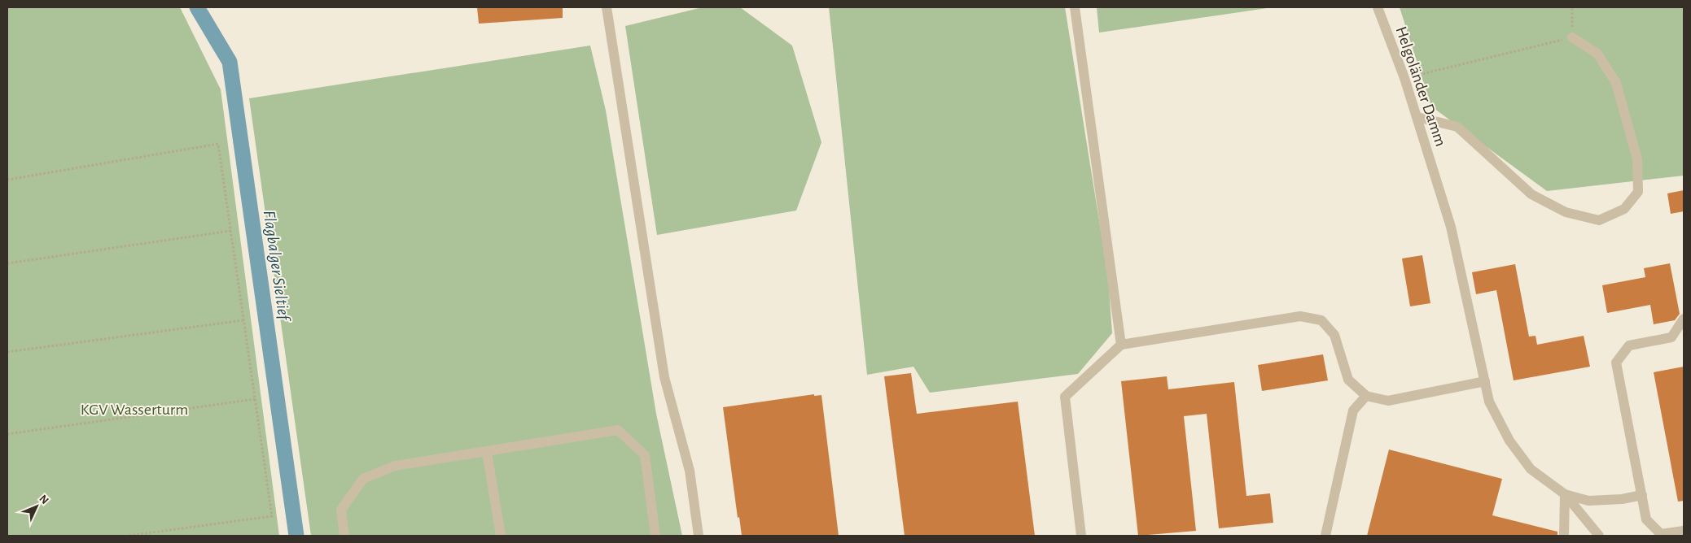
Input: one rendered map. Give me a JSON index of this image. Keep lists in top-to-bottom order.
{
  "streets": {
    "street": ["Helgoländer Damm"]
  },
  "water": ["Flagbalger Sieltief"],
  "parks": ["KGV Wasserturm"],
  "north": "top right"
}
